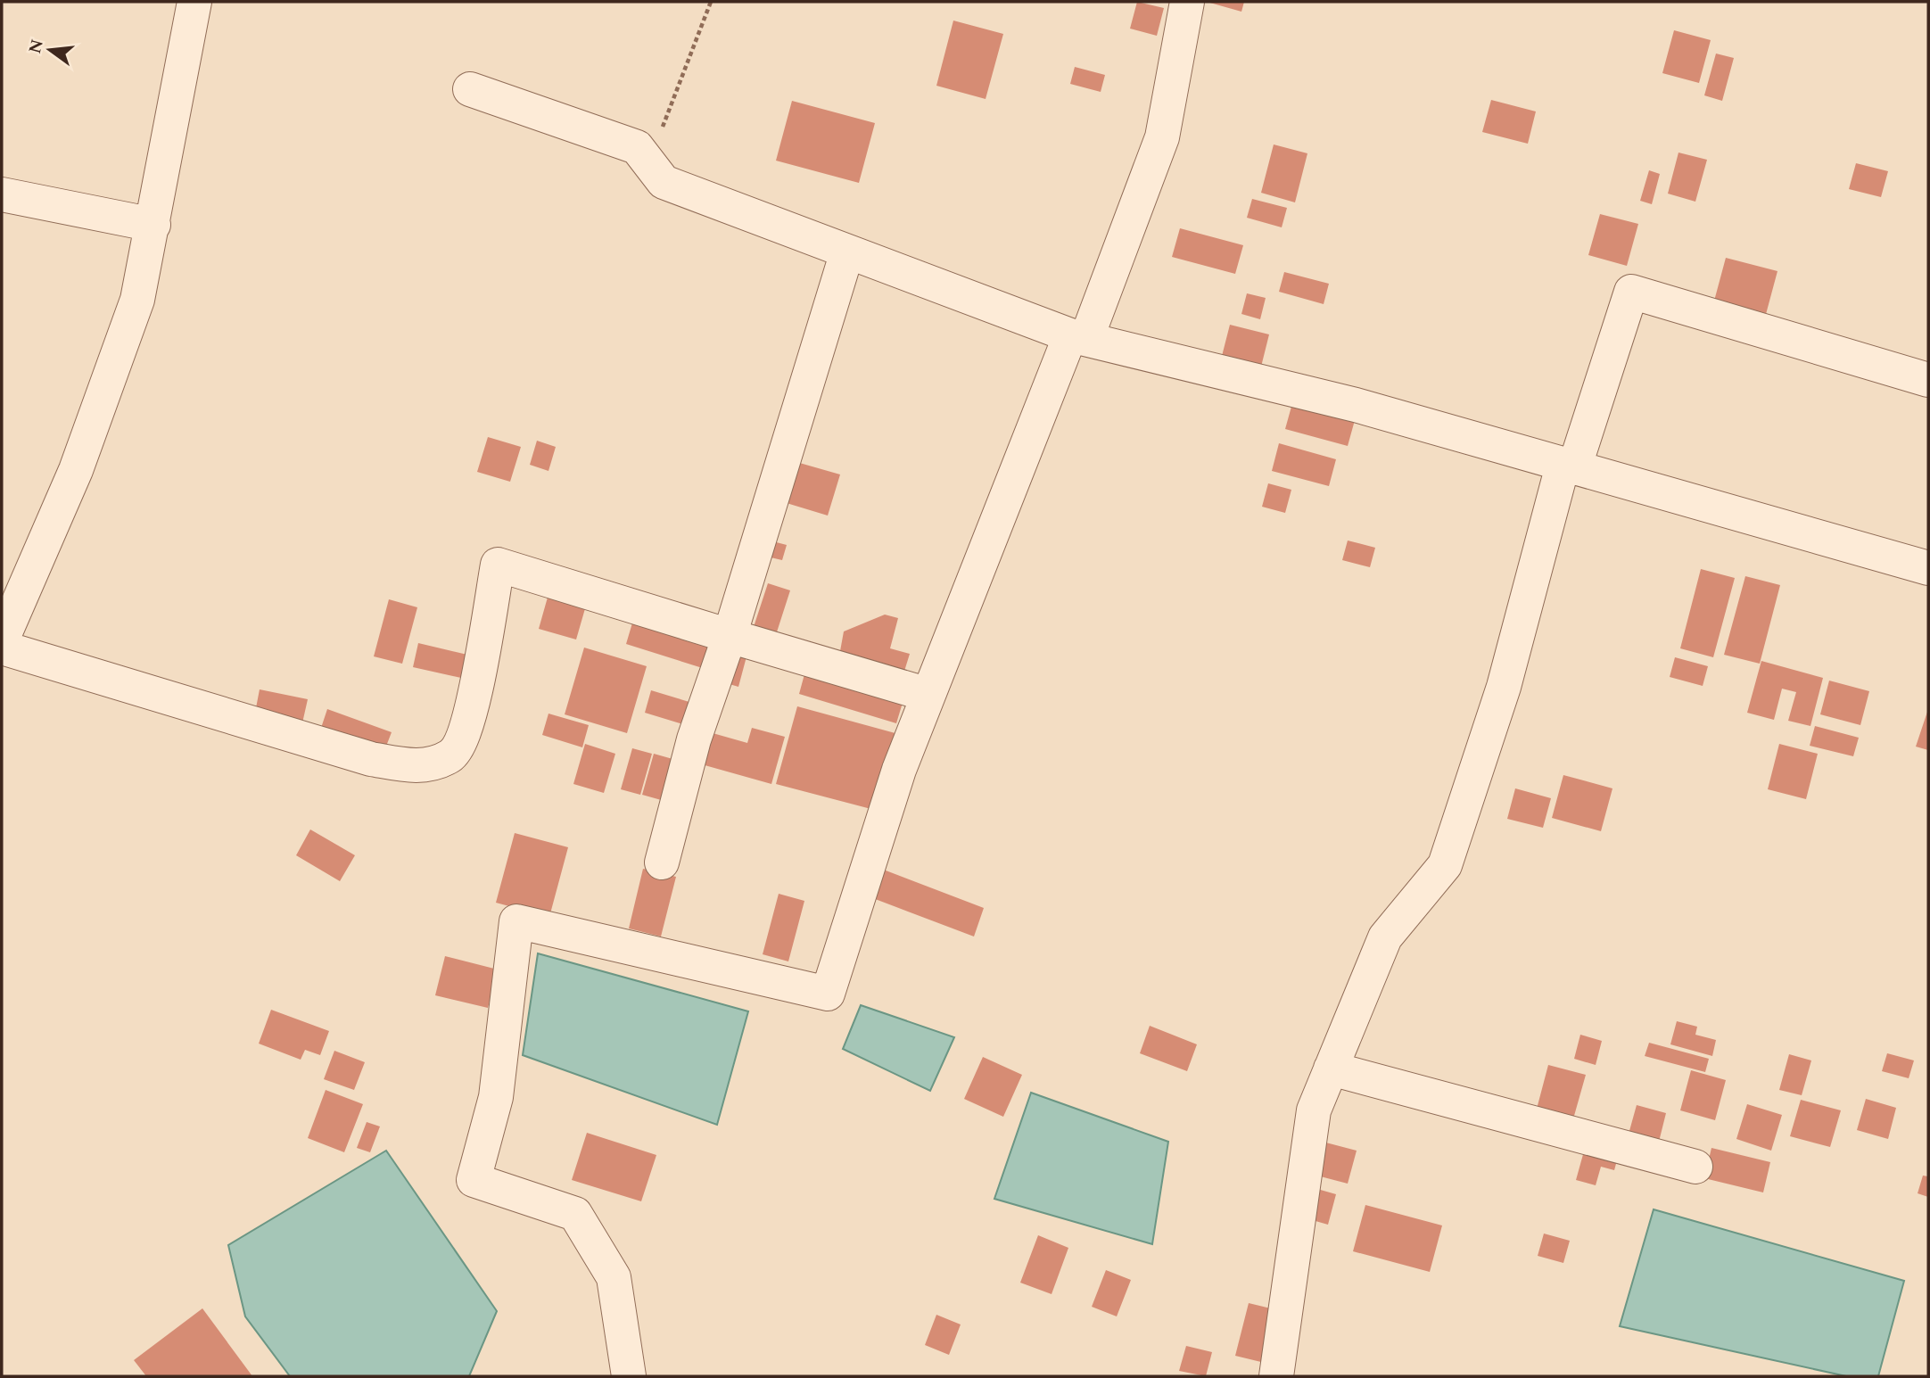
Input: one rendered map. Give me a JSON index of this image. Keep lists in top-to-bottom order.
{
  "north": "left"
}
